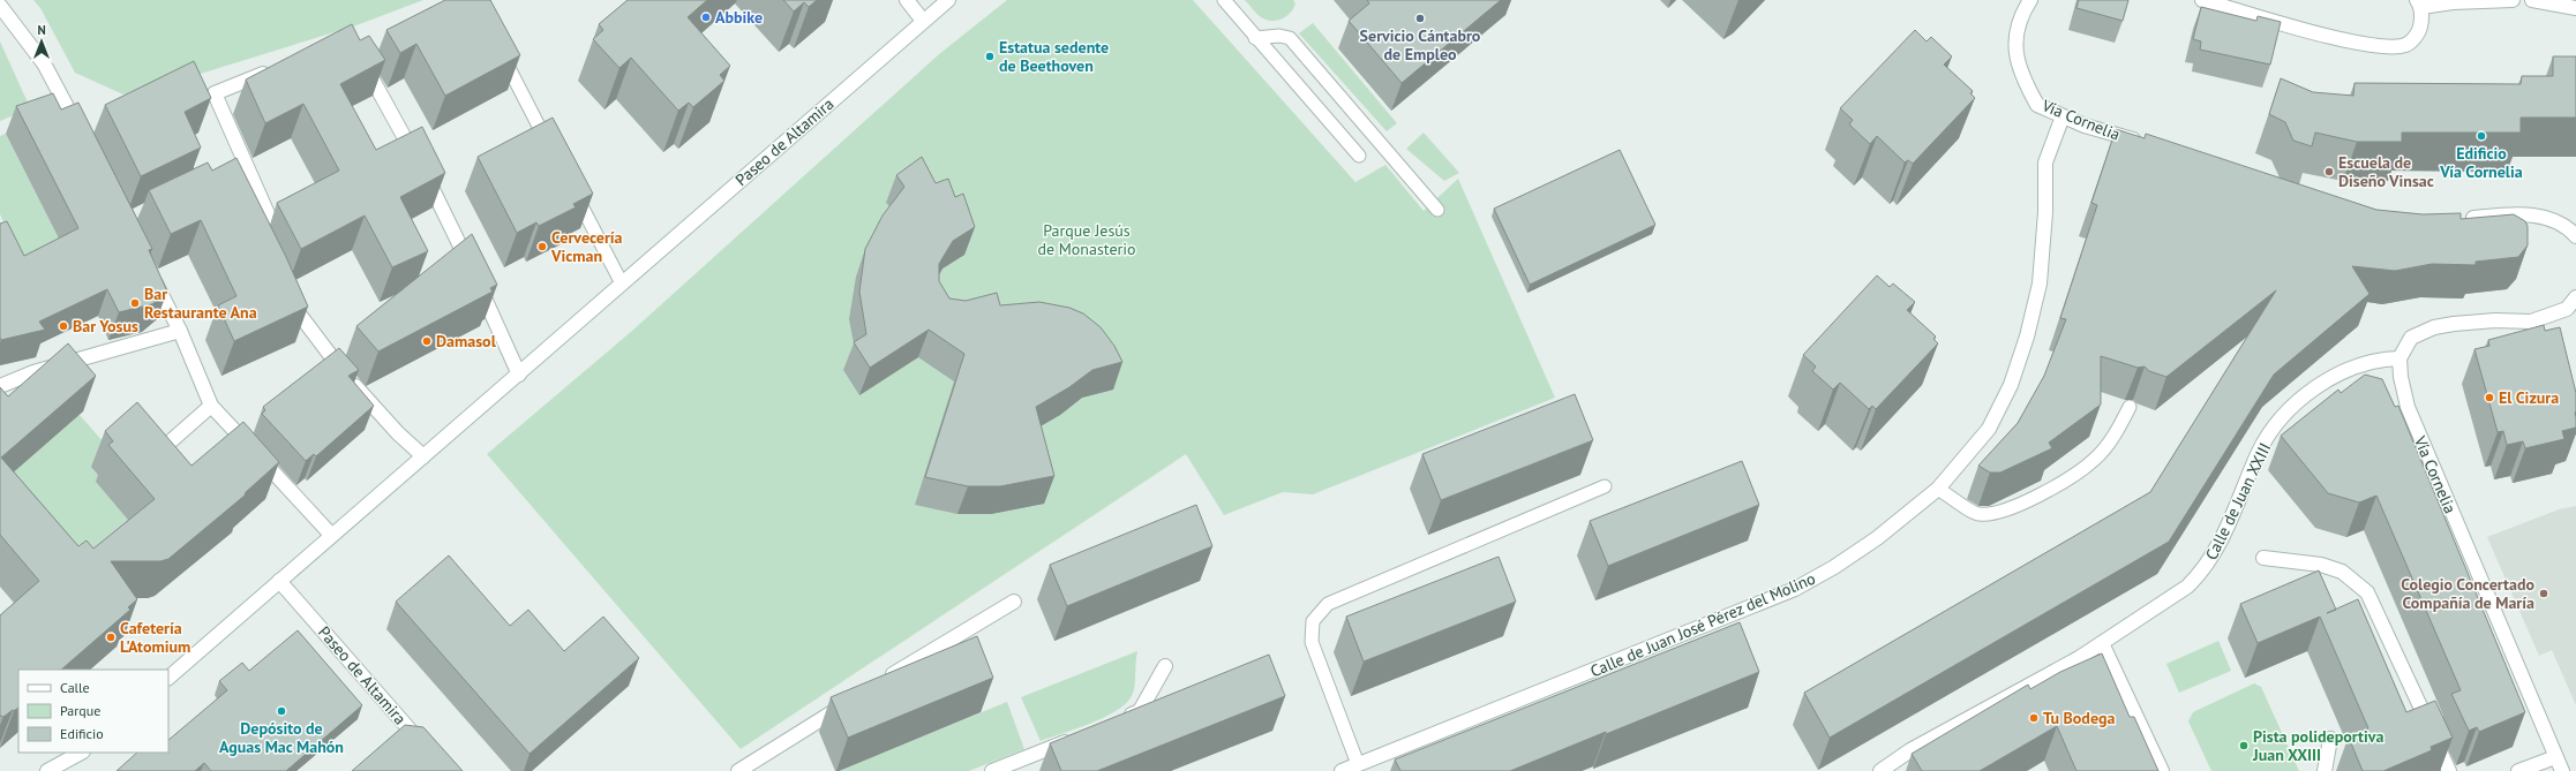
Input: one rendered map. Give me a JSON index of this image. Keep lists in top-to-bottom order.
{
  "streets": {
    "street": [
      "Vía Cornelia",
      "Paseo de Altamira",
      "Calle de Juan XXIII",
      "Calle de Juan José Pérez del Molino"
    ]
  },
  "crossings": [
    ["Vía Cornelia", "Calle de Juan XXIII"],
    ["Vía Cornelia", "Calle de Juan José Pérez del Molino"]
  ],
  "parks": ["Parque Jesús de Monasterio"],
  "places": [
    "Abbike",
    "Servicio Cántabro de Empleo",
    "Estatua sedente de Beethoven",
    "Edificio Vía Cornelia",
    "Escuela de Diseño Vinsac",
    "Cervecería Vicman",
    "Bar Restaurante Ana",
    "Bar Yosus",
    "Damasol",
    "El Cizura",
    "Colegio Concertado Compañía de María",
    "Cafetería L'Atomium",
    "Depósito de Aguas Mac Mahón",
    "Tu Bodega",
    "Pista polideportiva Juan XXIII"
  ],
  "legend": ["Calle", "Parque", "Edificio"],
  "north": "top"
}
